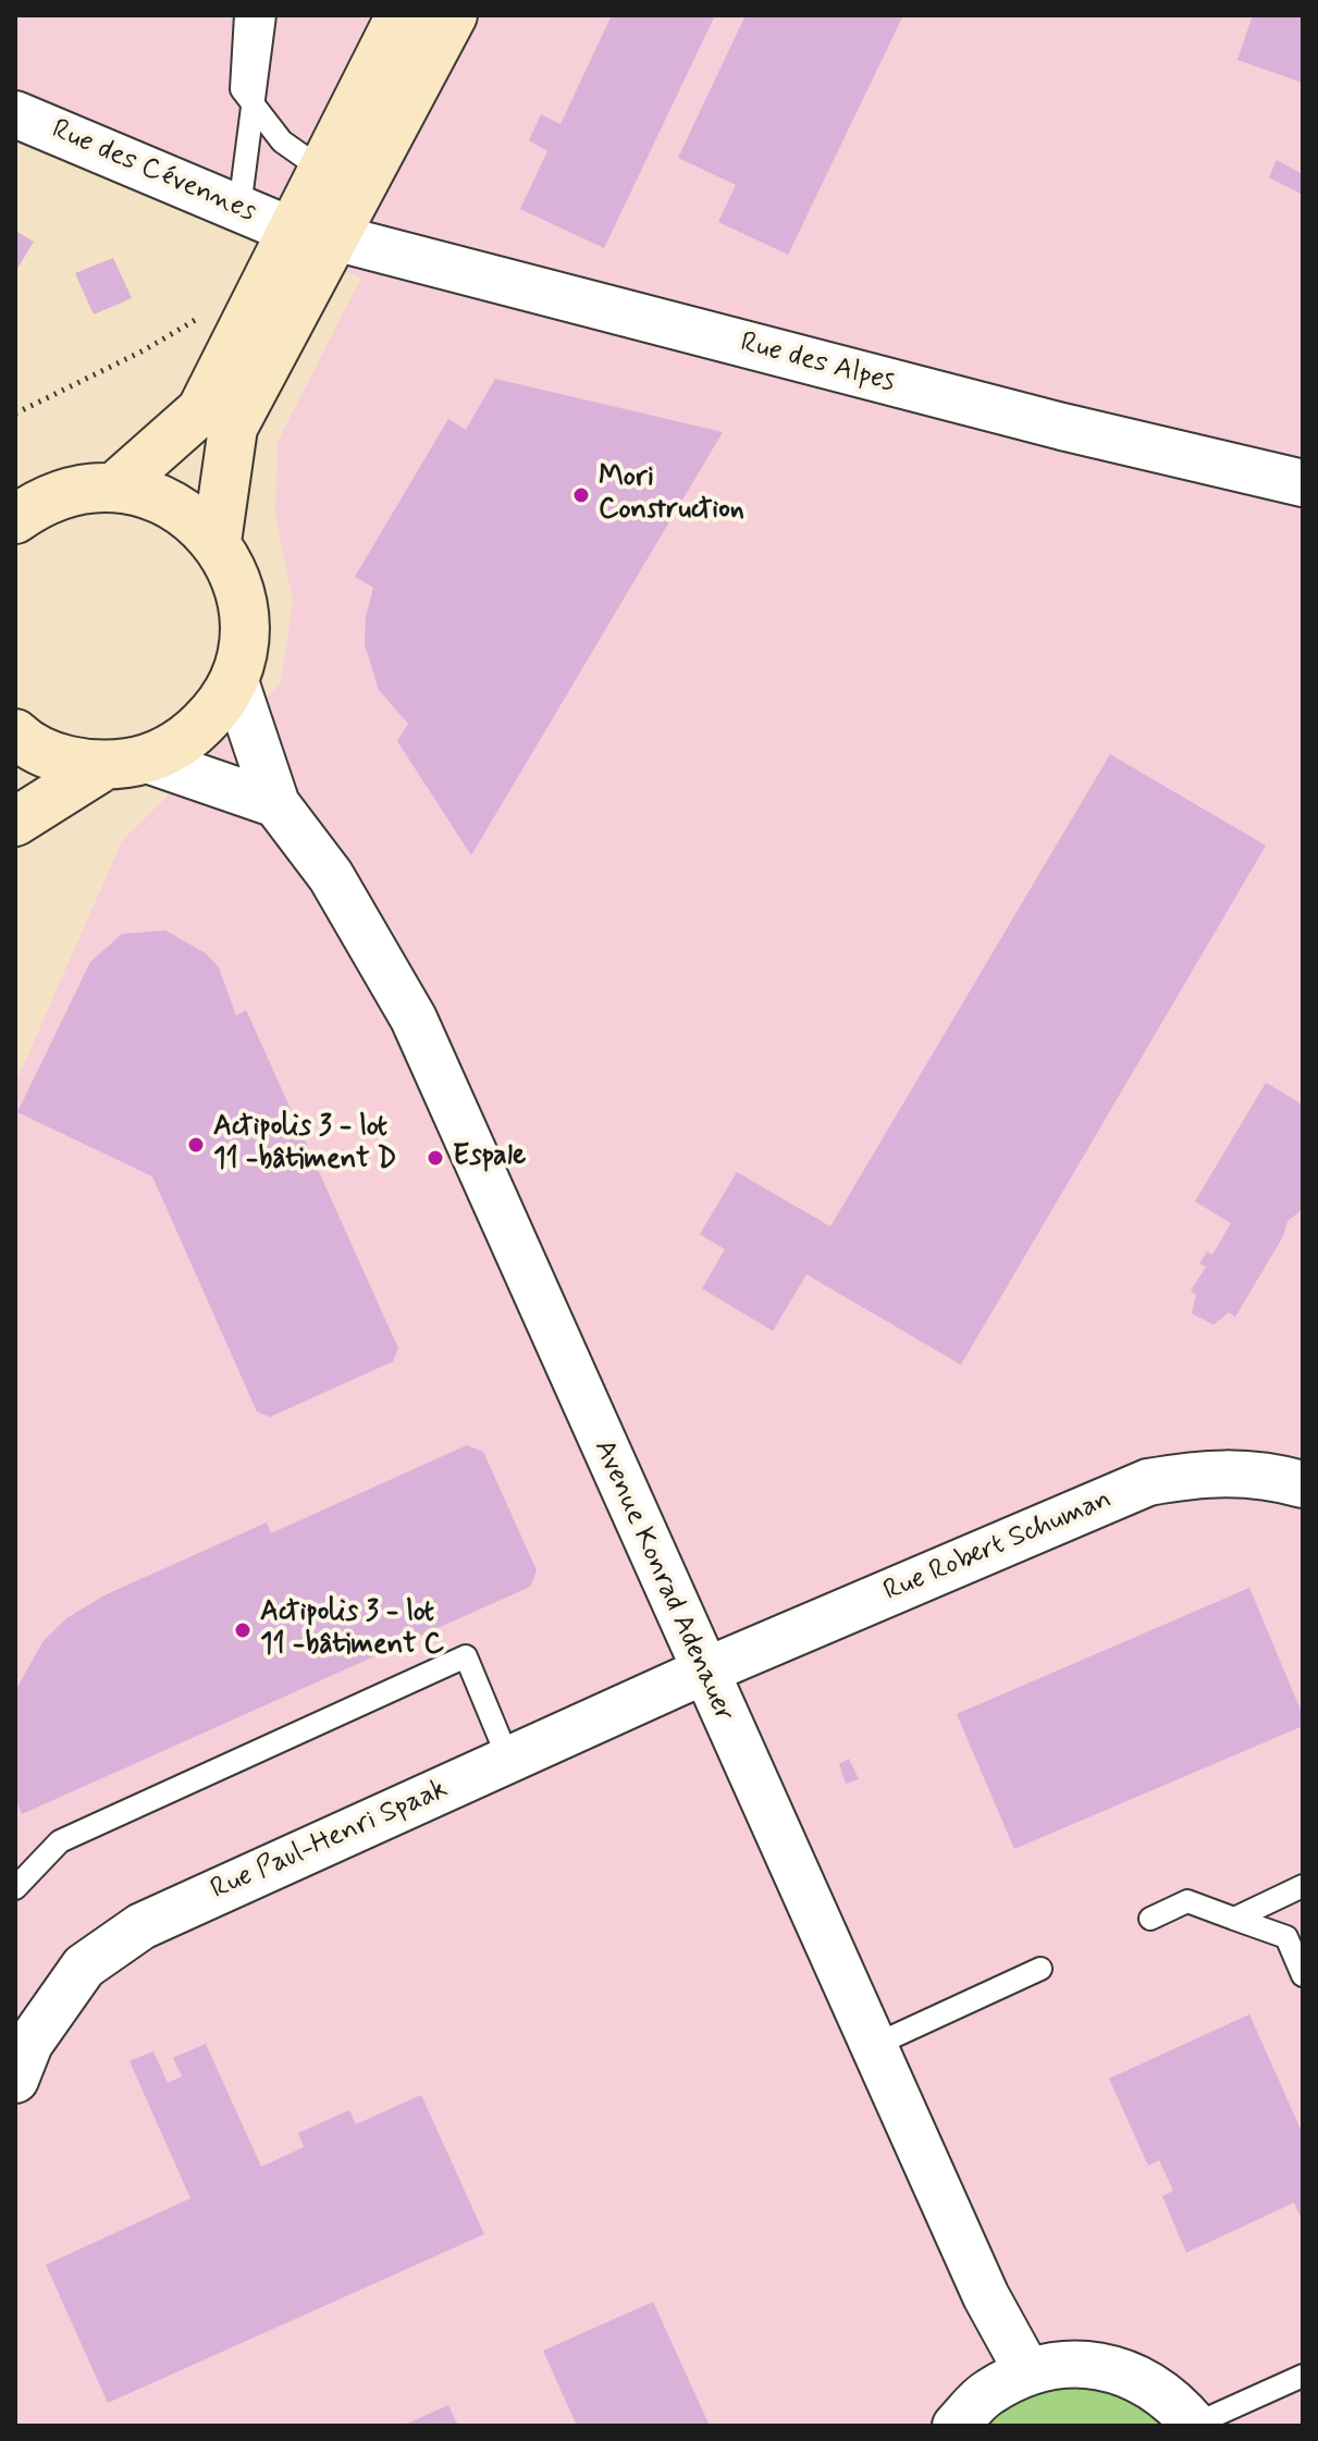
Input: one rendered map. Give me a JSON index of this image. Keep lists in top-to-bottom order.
{
  "streets": {
    "street": [
      "Rue des Cévennes",
      "Rue des Alpes",
      "Rue Robert Schuman",
      "Avenue Konrad Adenauer",
      "Rue Paul-Henri Spaak"
    ]
  },
  "crossings": [
    ["Rue des Cévennes", "Rue des Alpes"],
    ["Rue Robert Schuman", "Avenue Konrad Adenauer"],
    ["Rue Robert Schuman", "Rue Paul-Henri Spaak"],
    ["Avenue Konrad Adenauer", "Rue Paul-Henri Spaak"]
  ],
  "places": [
    "Mori Construction",
    "Actipolis 3 - lot 11 -bâtiment D",
    "Espale",
    "Actipolis 3 - lot 11 -bâtiment C"
  ]
}
